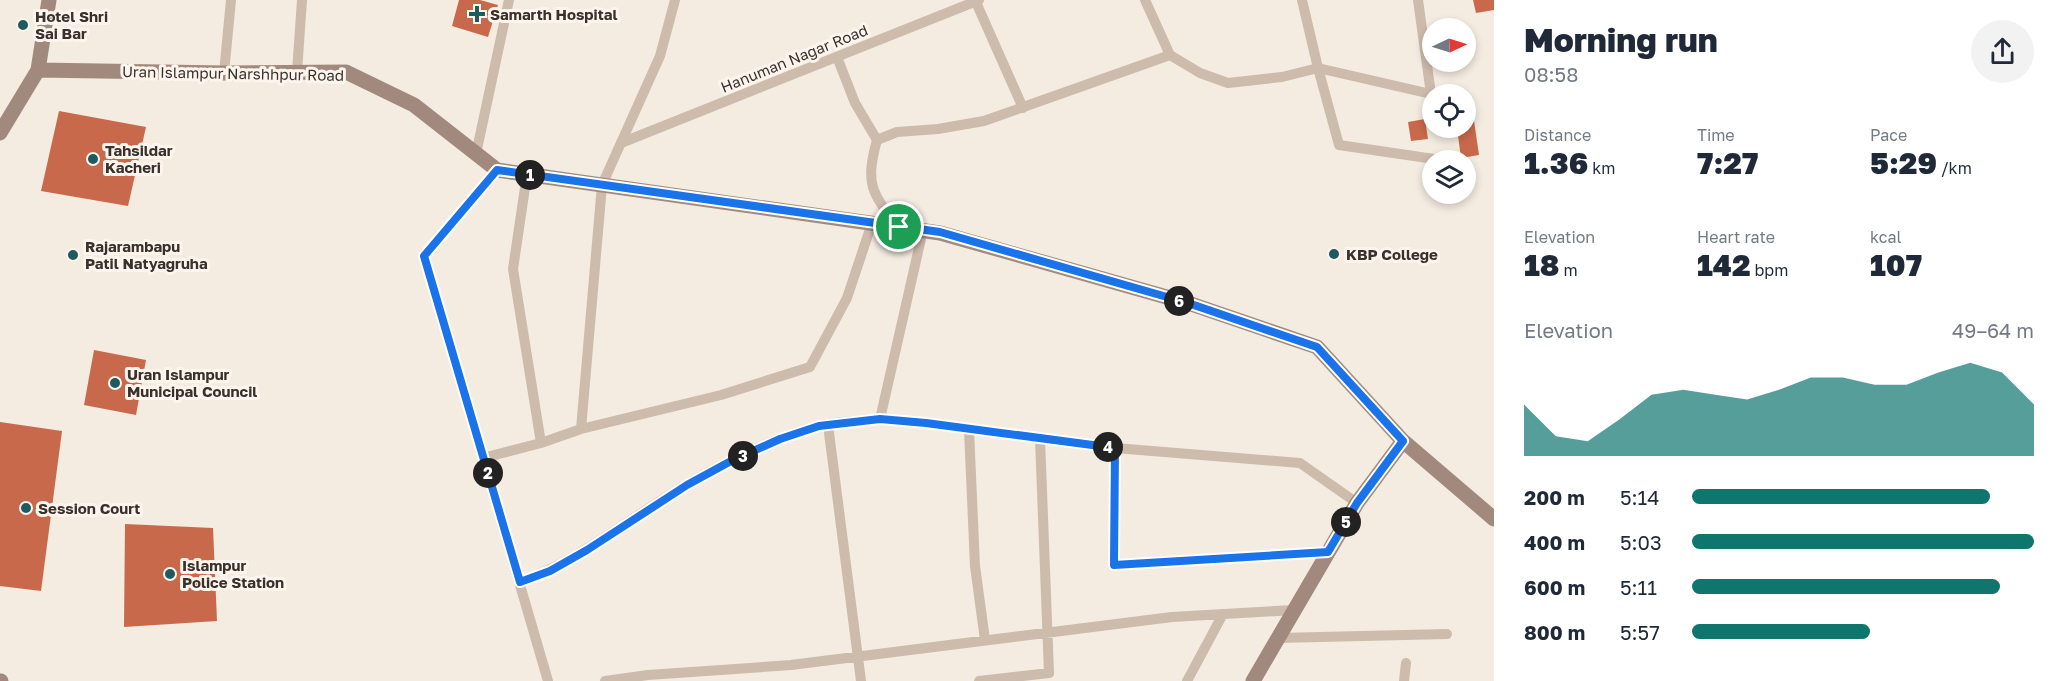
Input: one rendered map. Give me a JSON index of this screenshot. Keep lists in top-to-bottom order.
{
  "streets": {
    "main road": ["Uran Islampur Narshhpur Road"],
    "street": ["Hanuman Nagar Road"]
  },
  "places": {
    "health": ["Samarth Hospital"],
    "other": [
      "Hotel Shri Sai Bar",
      "Tahsildar Kacheri",
      "KBP College",
      "Rajarambapu Patil Natyagruha",
      "Uran Islampur Municipal Council",
      "Session Court",
      "Islampur Police Station"
    ]
  },
  "north": "right",
  "page": {
    "heading": ["Morning run", "08:58"],
    "stats": [
      ["Distance", "1.36 km"],
      ["Time", "7:27"],
      ["Pace", "5:29 /km"],
      ["Elevation", "18 m"],
      ["Heart rate", "142 bpm"],
      ["kcal", "107"]
    ],
    "pins": [
      "1",
      "6",
      "4",
      "3",
      "2",
      "5"
    ],
    "chart": ["Elevation", "49–64 m"],
    "list": [
      {
        "name": "200 m",
        "note": "5:14"
      },
      {
        "name": "400 m",
        "note": "5:03"
      },
      {
        "name": "600 m",
        "note": "5:11"
      },
      {
        "name": "800 m",
        "note": "5:57"
      }
    ]
  }
}
